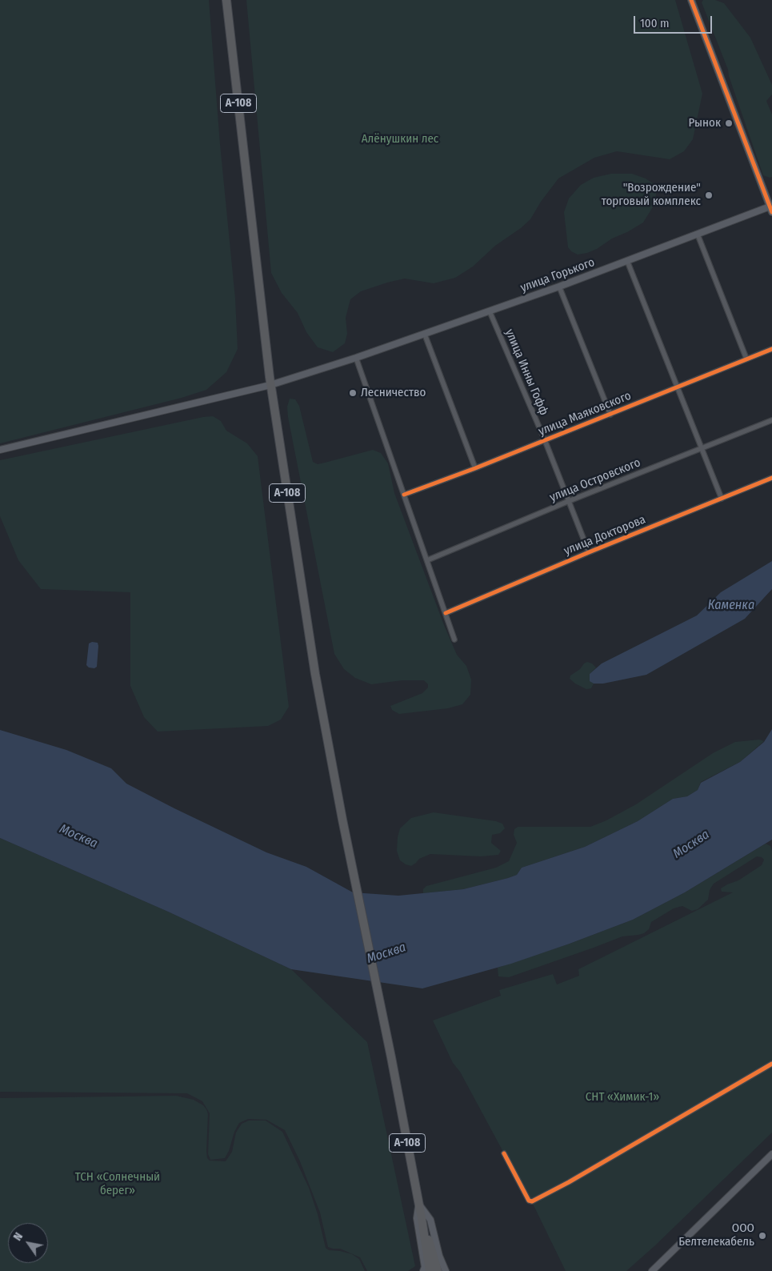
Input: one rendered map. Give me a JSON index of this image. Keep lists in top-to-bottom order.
{
  "streets": {
    "highway": ["А-108"],
    "main road": ["улица Горького"],
    "street": [
      "улица Инны Гофф",
      "улица Маяковского",
      "улица Островского",
      "улица Докторова"
    ]
  },
  "crossings": [
    ["А-108", "улица Горького"],
    ["улица Горького", "улица Инны Гофф"],
    ["улица Инны Гофф", "улица Маяковского"],
    ["улица Инны Гофф", "улица Островского"],
    ["улица Инны Гофф", "улица Докторова"]
  ],
  "water": ["Каменка", "Москва"],
  "parks": ["Алёнушкин лес", "СНТ «Химик-1»", "ТСН «Солнечный берег»"],
  "places": [
    "Рынок",
    "\"Возрождение\" торговый комплекс",
    "Лесничество",
    "ООО Белтелекабель"
  ],
  "scale_bar": "100 m",
  "north": "top left"
}
